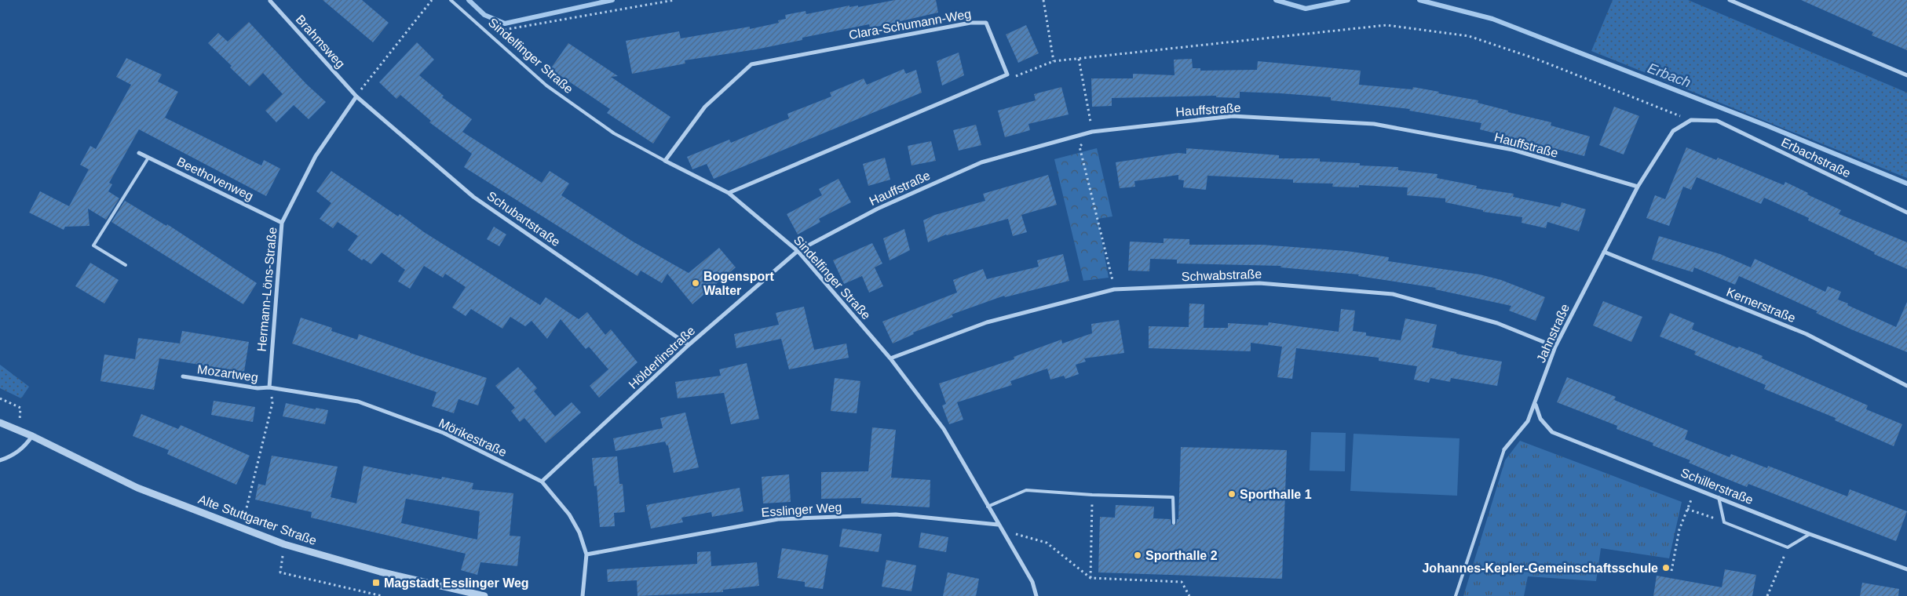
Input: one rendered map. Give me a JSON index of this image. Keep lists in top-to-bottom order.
{
  "streets": {
    "street": [
      "Clara-Schumann-Weg",
      "Brahmsweg",
      "Sindelfinger Straße",
      "Hauffstraße",
      "Erbachstraße",
      "Beethovenweg",
      "Schubartstraße",
      "Schwabstraße",
      "Hermann-Löns-Straße",
      "Kernerstraße",
      "Jahnstraße",
      "Hölderlinstraße",
      "Mozartweg",
      "Mörikestraße",
      "Schillerstraße",
      "Esslinger Weg",
      "Alte Stuttgarter Straße"
    ]
  },
  "crossings": [
    ["Clara-Schumann-Weg", "Sindelfinger Straße"],
    ["Brahmsweg", "Schubartstraße"],
    ["Brahmsweg", "Hermann-Löns-Straße"],
    ["Sindelfinger Straße", "Hauffstraße"],
    ["Sindelfinger Straße", "Schwabstraße"],
    ["Sindelfinger Straße", "Hölderlinstraße"],
    ["Sindelfinger Straße", "Esslinger Weg"],
    ["Hauffstraße", "Jahnstraße"],
    ["Hauffstraße", "Hölderlinstraße"],
    ["Erbachstraße", "Jahnstraße"],
    ["Beethovenweg", "Hermann-Löns-Straße"],
    ["Schubartstraße", "Hermann-Löns-Straße"],
    ["Schubartstraße", "Hölderlinstraße"],
    ["Schwabstraße", "Jahnstraße"],
    ["Hermann-Löns-Straße", "Mozartweg"],
    ["Hermann-Löns-Straße", "Mörikestraße"],
    ["Kernerstraße", "Jahnstraße"],
    ["Jahnstraße", "Schillerstraße"],
    ["Hölderlinstraße", "Mörikestraße"],
    ["Mozartweg", "Mörikestraße"],
    ["Mörikestraße", "Esslinger Weg"]
  ],
  "water": ["Erbach"],
  "places": {
    "other": [
      "Bogensport Walter",
      "Sporthalle 1",
      "Sporthalle 2",
      "Johannes-Kepler-Gemeinschaftsschule"
    ],
    "transit": ["Magstadt Esslinger Weg"]
  }
}
